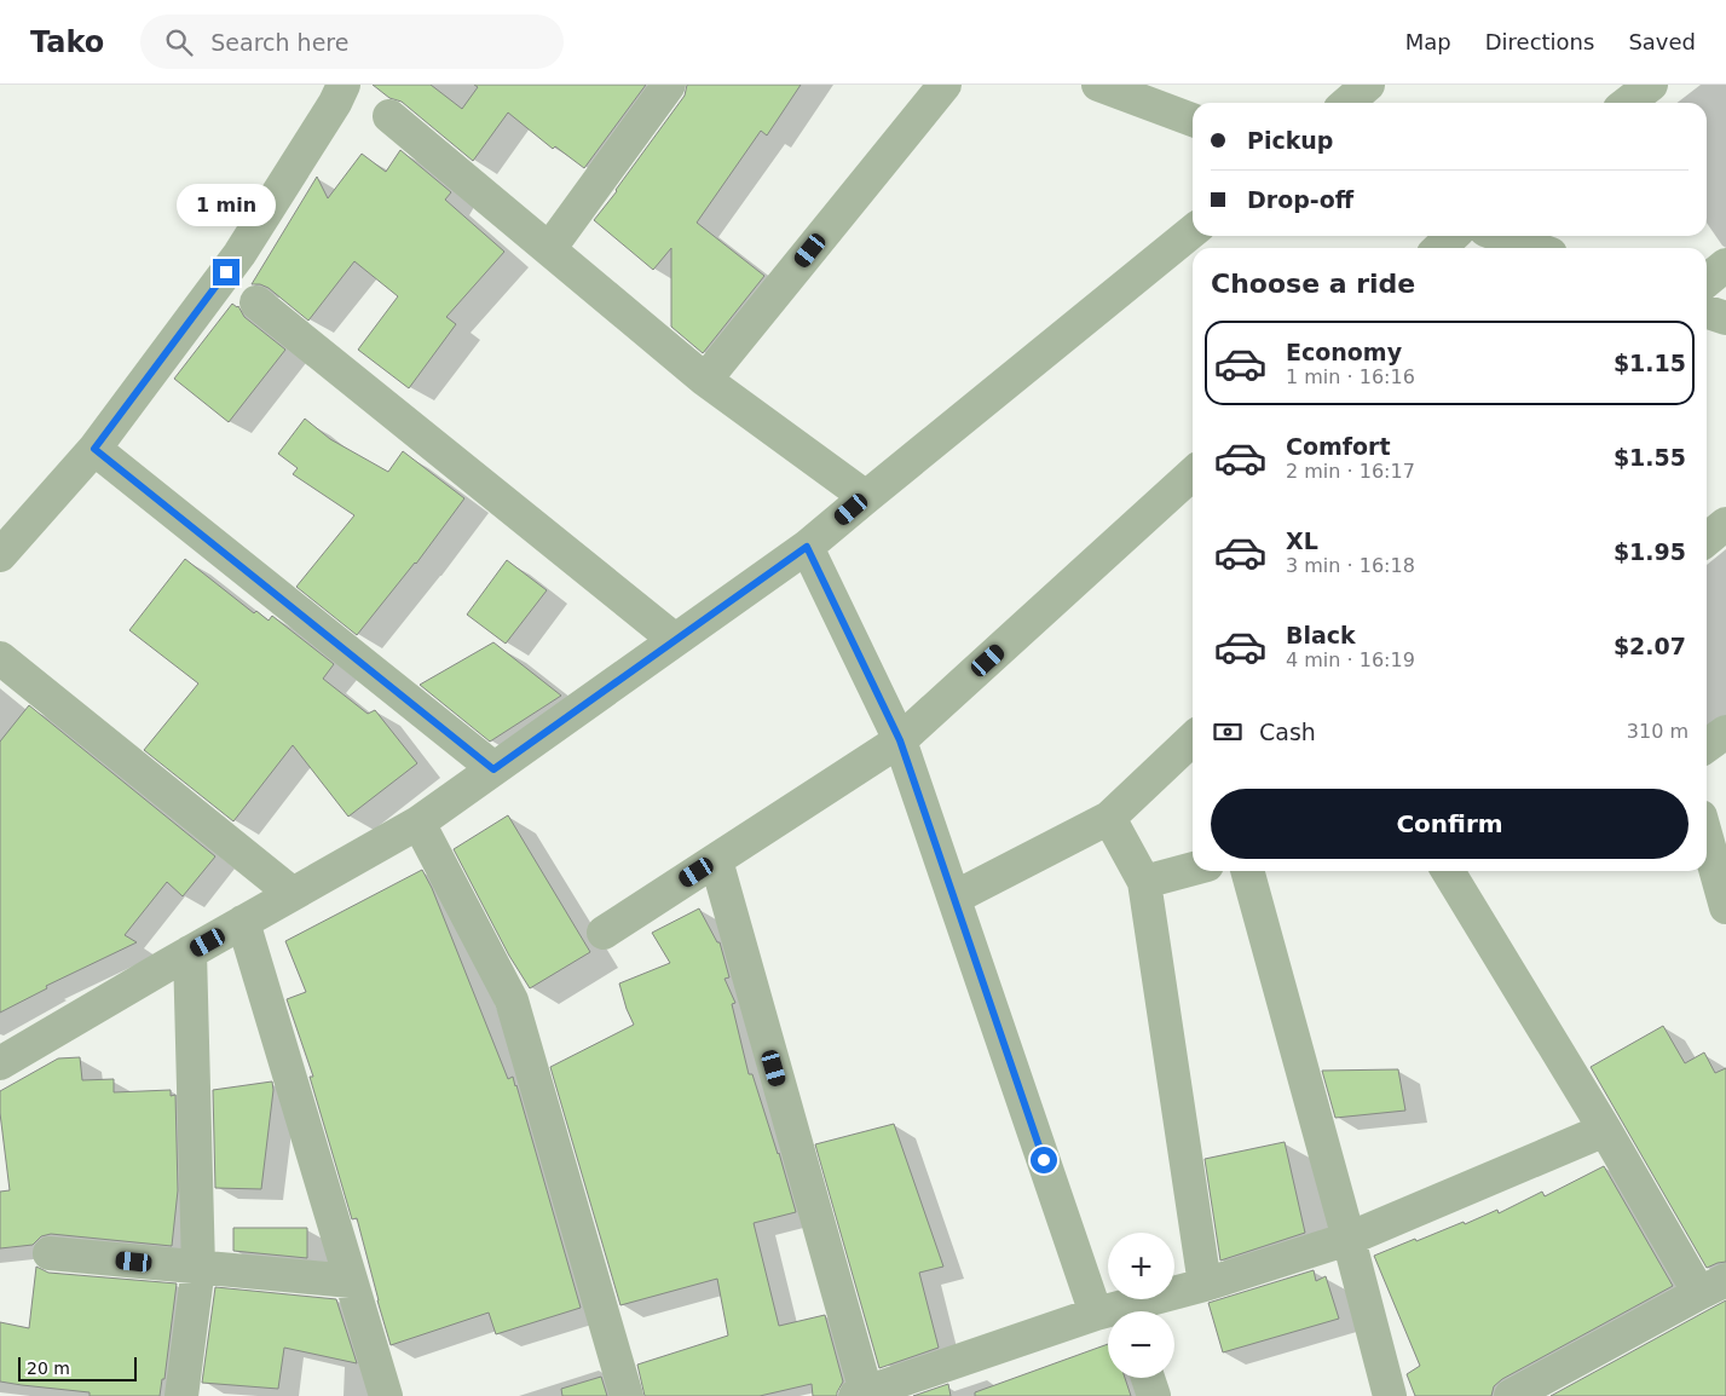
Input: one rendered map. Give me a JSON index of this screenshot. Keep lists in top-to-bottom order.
{
  "scale_bar": "20 m",
  "page": {
    "header": "Tako",
    "search": "Search here",
    "nav": ["Map", "Directions", "Saved"],
    "banner": ["Pickup", "Drop-off"],
    "bubble": "1 min",
    "heading": "Choose a ride",
    "list": [
      {
        "name": "Economy",
        "note": "1 min · 16:16",
        "value": "$1.15"
      },
      {
        "name": "Comfort",
        "note": "2 min · 16:17",
        "value": "$1.55"
      },
      {
        "name": "XL",
        "note": "3 min · 16:18",
        "value": "$1.95"
      },
      {
        "name": "Black",
        "note": "4 min · 16:19",
        "value": "$2.07"
      }
    ],
    "pay": ["Cash", "310 m"],
    "buttons": "Confirm",
    "map_buttons": ["+", "−"],
    "scale": "20 m"
  }
}
